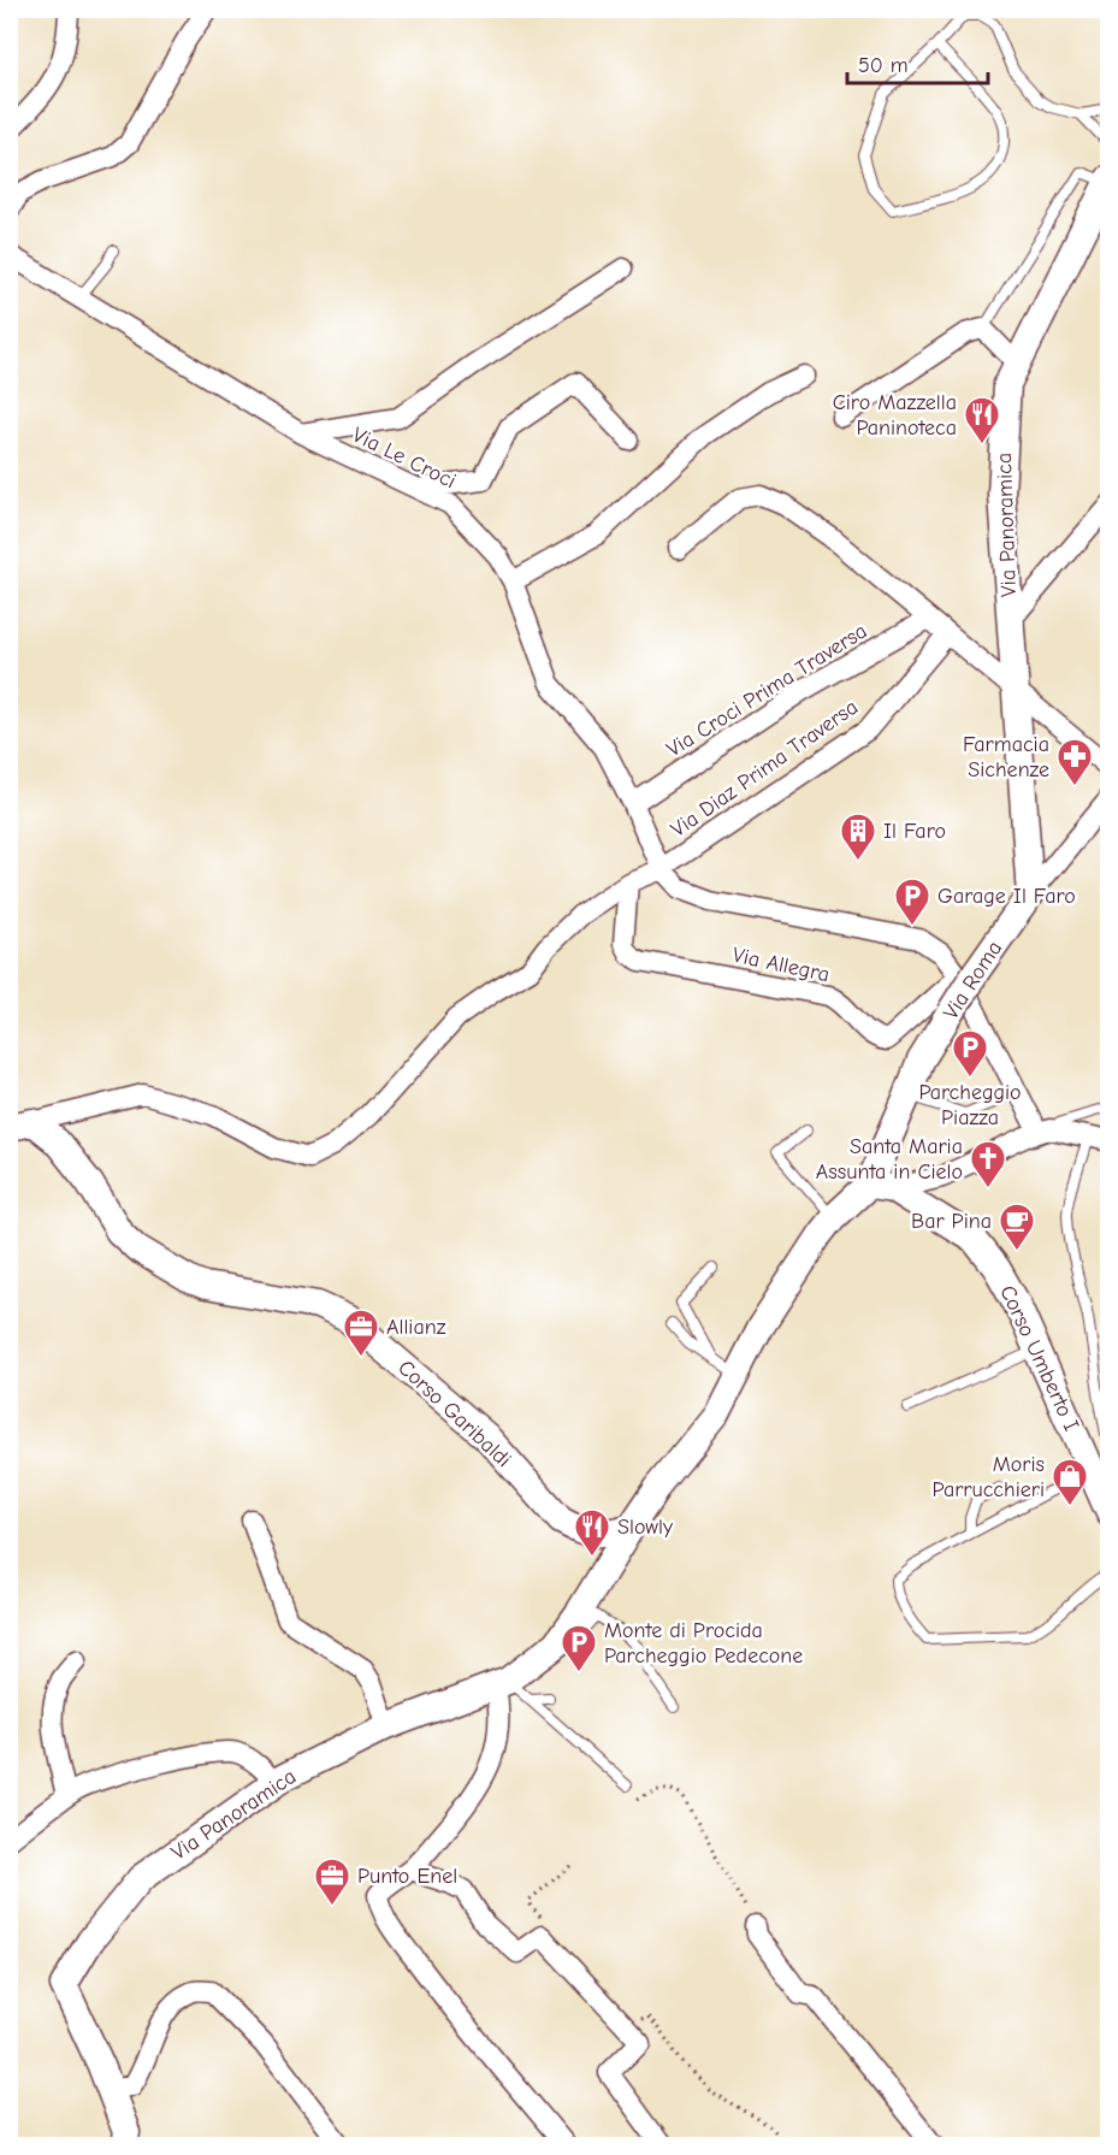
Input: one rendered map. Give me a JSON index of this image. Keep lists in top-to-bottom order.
{
  "streets": {
    "street": [
      "Via Le Croci",
      "Via Panoramica",
      "Via Croci Prima Traversa",
      "Via Diaz Prima Traversa",
      "Via Allegra",
      "Via Roma",
      "Corso Umberto I",
      "Corso Garibaldi"
    ]
  },
  "crossings": [
    ["Via Le Croci", "Via Croci Prima Traversa"],
    ["Via Le Croci", "Via Diaz Prima Traversa"],
    ["Via Panoramica", "Via Roma"],
    ["Via Panoramica", "Corso Garibaldi"],
    ["Via Diaz Prima Traversa", "Via Allegra"],
    ["Via Diaz Prima Traversa", "Corso Garibaldi"],
    ["Via Allegra", "Via Roma"],
    ["Via Roma", "Corso Umberto I"]
  ],
  "places": {
    "restaurant": ["Ciro Mazzella Paninoteca", "Slowly"],
    "pharmacy": ["Farmacia Sichenze"],
    "building": ["Il Faro"],
    "parking": ["Garage Il Faro", "Parcheggio Piazza", "Monte di Procida Parcheggio Pedecone"],
    "church": ["Santa Maria Assunta in Cielo"],
    "cafe": ["Bar Pina"],
    "office": ["Allianz", "Punto Enel"],
    "shop": ["Moris Parrucchieri"]
  },
  "scale_bar": "50 m"
}
